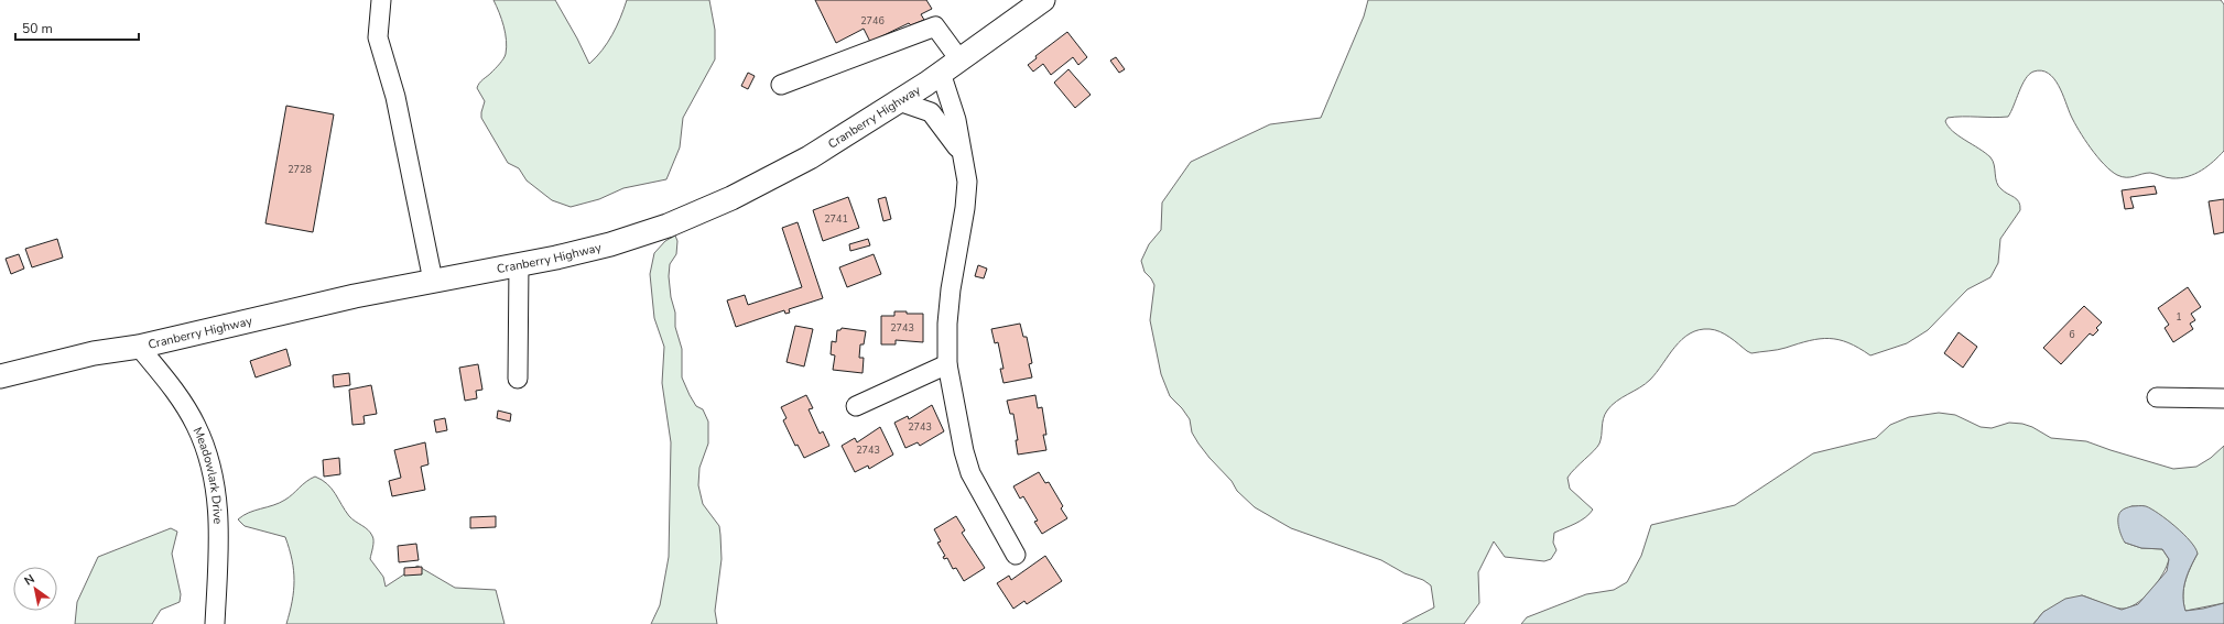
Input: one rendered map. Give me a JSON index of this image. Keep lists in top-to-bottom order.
{
  "streets": {
    "main road": ["Cranberry Highway"],
    "street": ["Meadowlark Drive"]
  },
  "crossings": [
    ["Cranberry Highway", "Meadowlark Drive"]
  ],
  "house_numbers": [
    "2746",
    "2728",
    "2741",
    "1",
    "2743",
    "6",
    "2743",
    "2743"
  ],
  "scale_bar": "50 m",
  "north": "top left"
}
